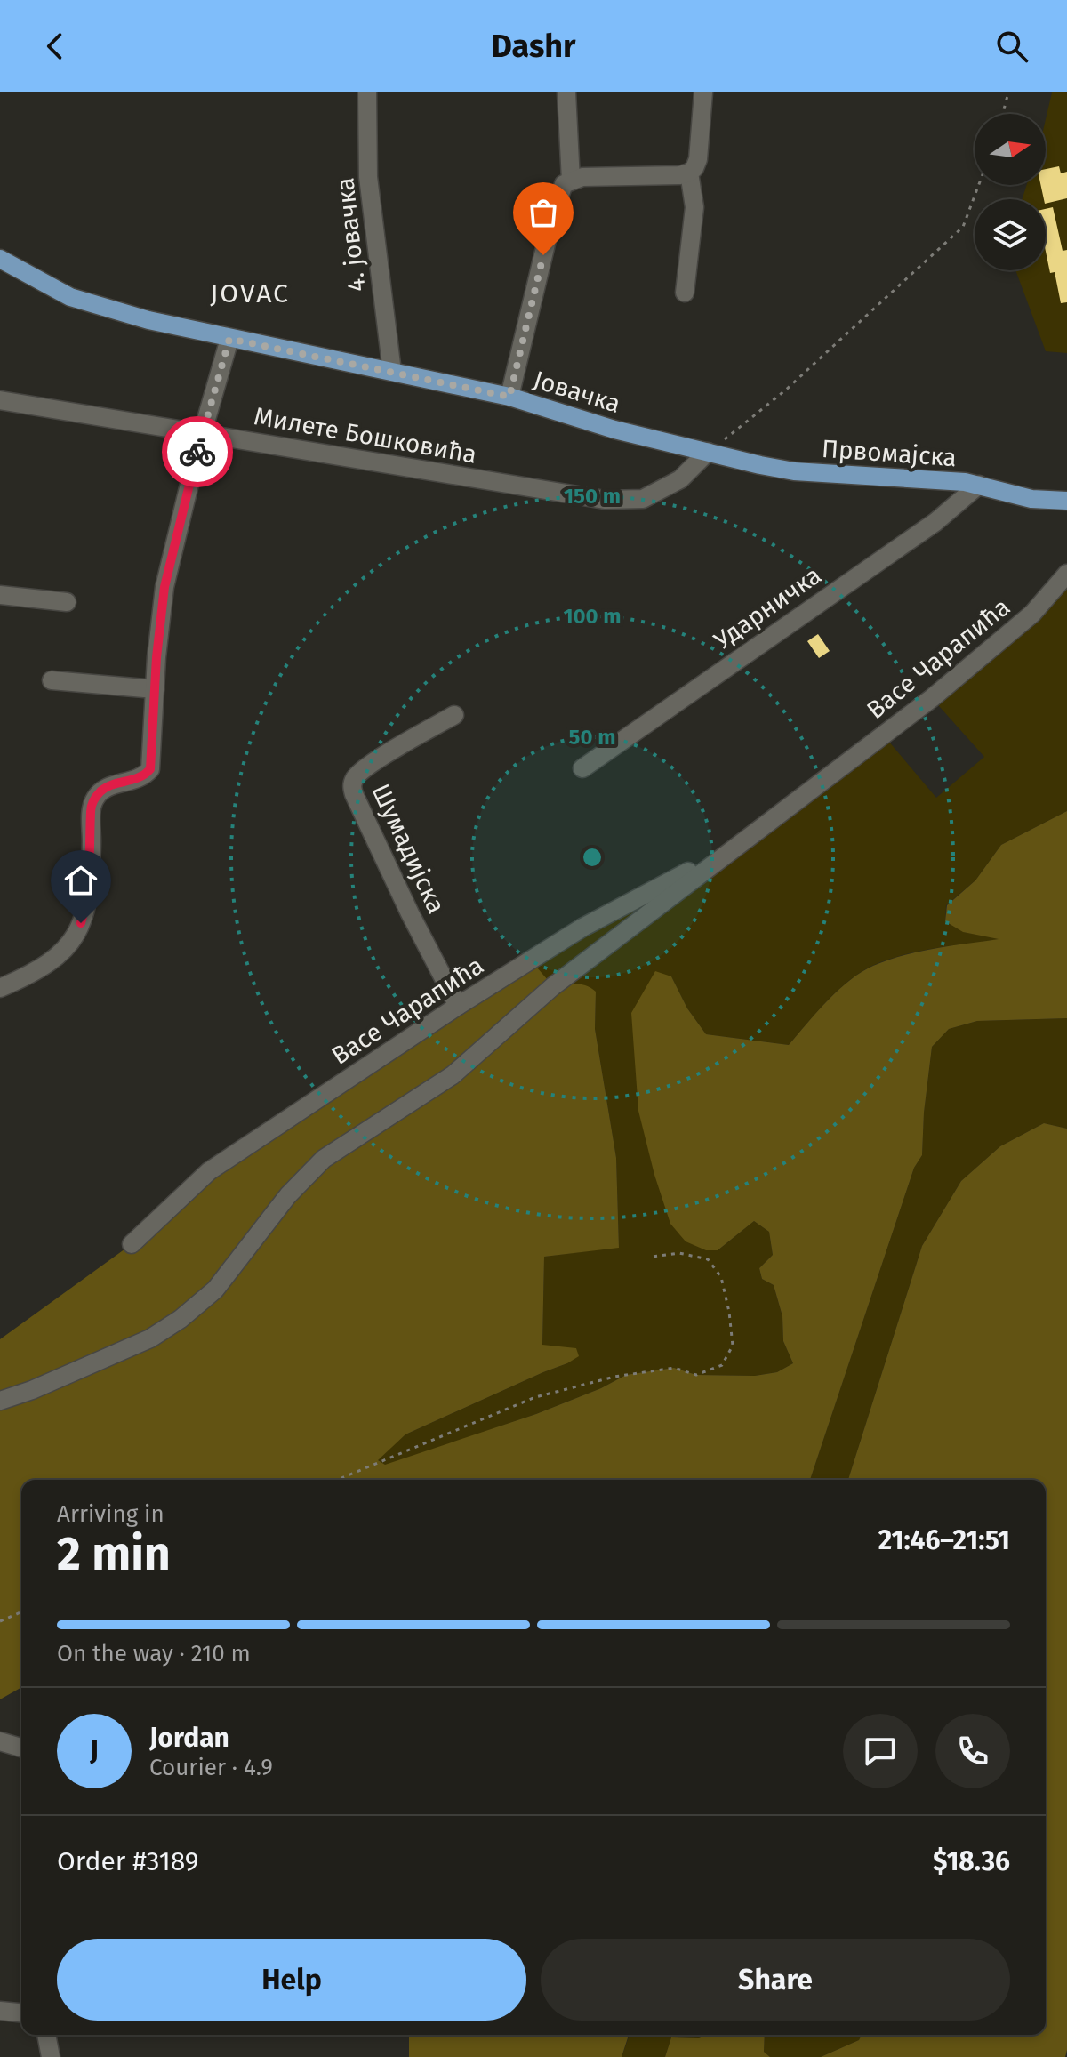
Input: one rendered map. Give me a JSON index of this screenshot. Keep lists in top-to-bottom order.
{
  "streets": {
    "main road": ["Јовачка", "Првомајска"],
    "street": [
      "4. јовачка",
      "Милете Бошковића",
      "Ударничка",
      "Васе Чарапића",
      "Шумадијска"
    ]
  },
  "crossings": [
    ["4. јовачка", "Јовачка"],
    ["Јовачка", "Милете Бошковића"],
    ["Јовачка", "Првомајска"],
    ["Милете Бошковића", "Првомајска"],
    ["Првомајска", "Ударничка"],
    ["Васе Чарапића", "Шумадијска"]
  ],
  "districts": ["JOVAC"],
  "north": "right",
  "page": {
    "header": "Dashr",
    "heading": ["2 min", "Arriving in", "21:46–21:51"],
    "panel": [
      "Jordan",
      "Courier · 4.9",
      "Order #3189",
      "$18.36"
    ],
    "bar": "On the way · 210 m",
    "round": "J",
    "buttons": ["Help", "Share"]
  },
  "rings": ["150 m", "100 m", "50 m"]
}
